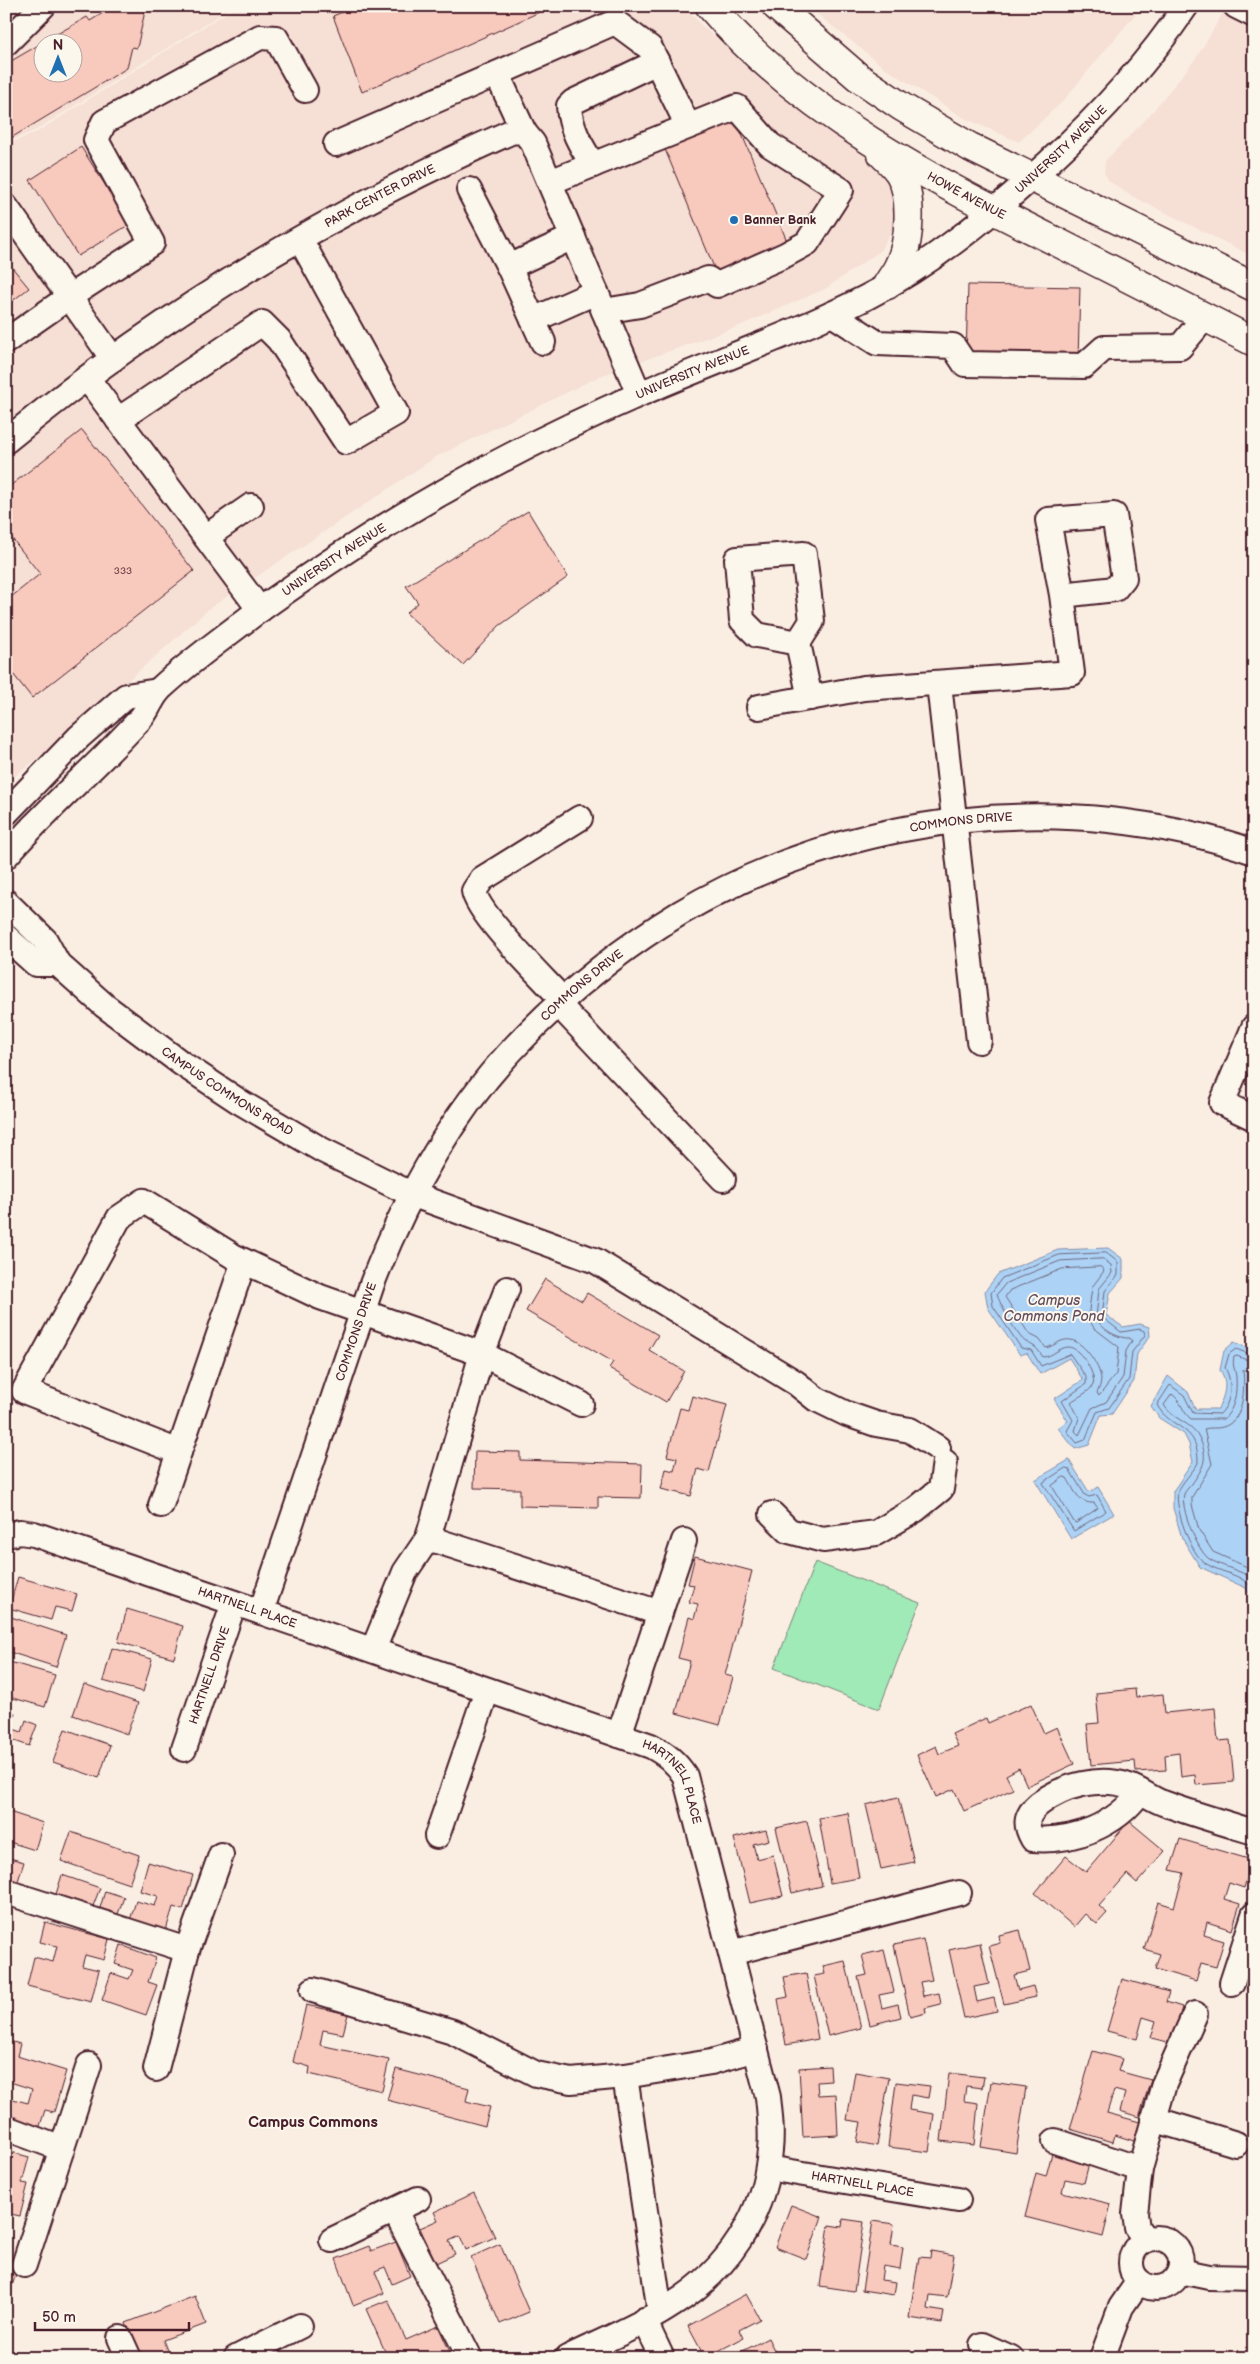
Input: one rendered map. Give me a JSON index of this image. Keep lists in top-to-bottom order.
{
  "streets": {
    "main road": ["HOWE AVENUE"],
    "street": [
      "UNIVERSITY AVENUE",
      "PARK CENTER DRIVE",
      "COMMONS DRIVE",
      "CAMPUS COMMONS ROAD",
      "HARTNELL PLACE",
      "HARTNELL DRIVE"
    ]
  },
  "crossings": [
    ["UNIVERSITY AVENUE", "HOWE AVENUE"],
    ["COMMONS DRIVE", "CAMPUS COMMONS ROAD"],
    ["COMMONS DRIVE", "HARTNELL PLACE"],
    ["HARTNELL PLACE", "HARTNELL DRIVE"]
  ],
  "districts": ["Campus Commons"],
  "water": ["Campus Commons Pond"],
  "places": ["Banner Bank"],
  "house_numbers": ["333"],
  "scale_bar": "50 m",
  "north": "top"
}
